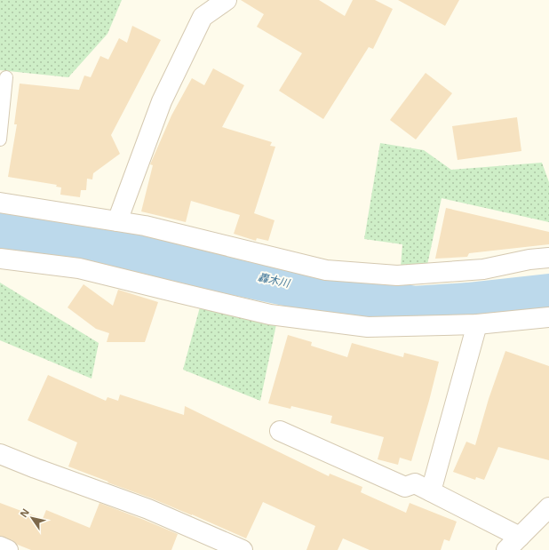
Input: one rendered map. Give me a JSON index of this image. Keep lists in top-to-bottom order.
{
  "water": ["轟木川"],
  "north": "top left"
}
